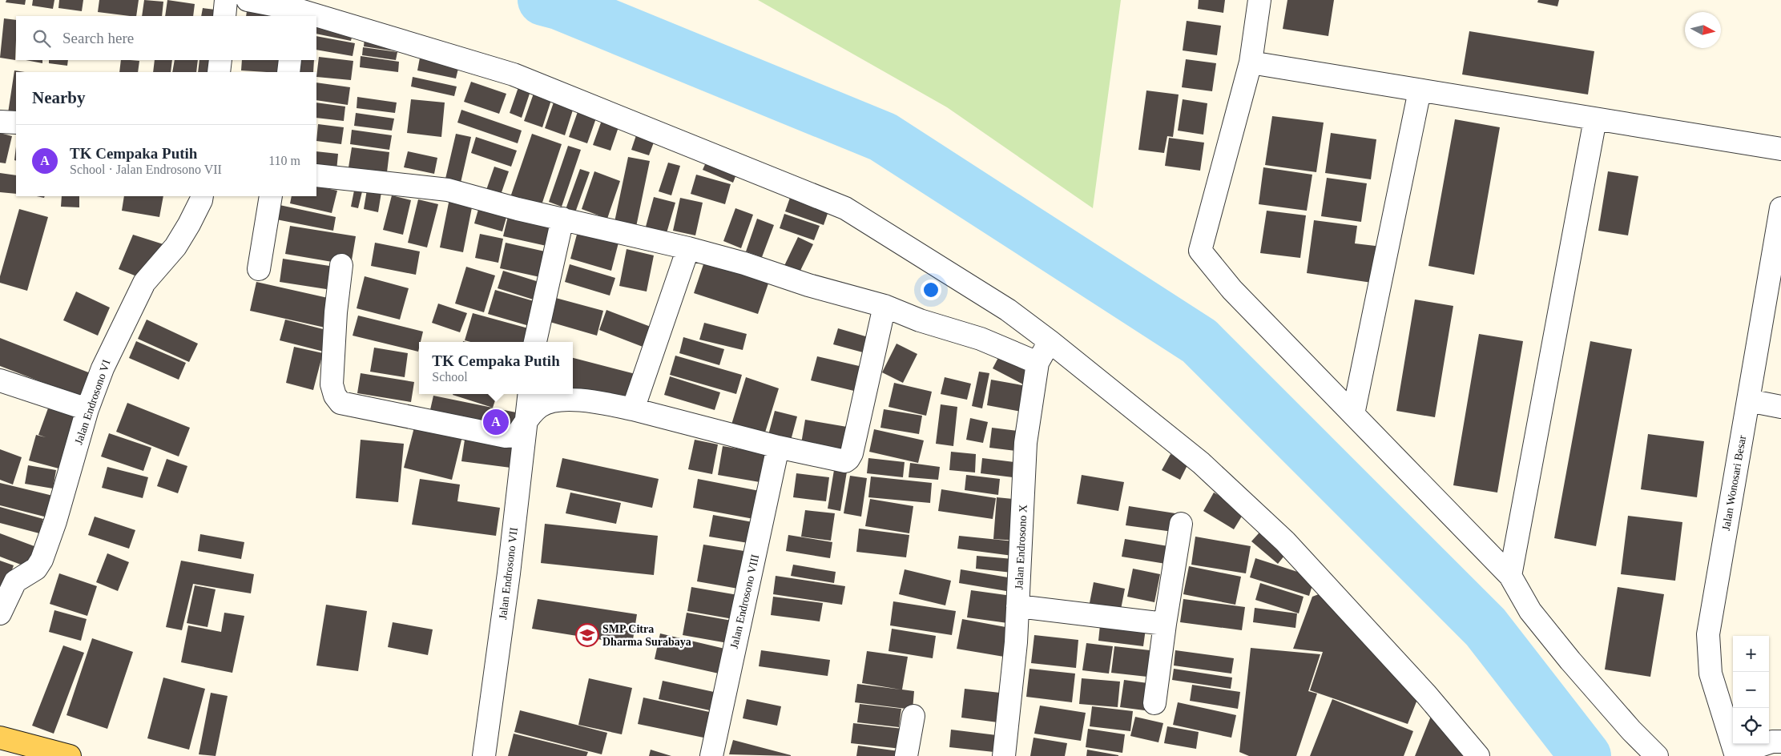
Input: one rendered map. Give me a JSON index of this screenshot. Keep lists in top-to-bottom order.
{
  "streets": {
    "street": [
      "Jalan Endrosono VI",
      "Jalan Wonosari Besar",
      "Jalan Endrosono X",
      "Jalan Endrosono VII",
      "Jalan Endrosono VIII"
    ]
  },
  "places": {
    "school or university": ["SMP Citra Dharma Surabaya"]
  },
  "north": "right",
  "page": {
    "search": "Search here",
    "heading": "Nearby",
    "list": [
      {
        "mark": "A",
        "name": "TK Cempaka Putih",
        "note": "School · Jalan Endrosono VII",
        "value": "110 m"
      }
    ],
    "popup": ["TK Cempaka Putih", "School"],
    "pins": "A",
    "map_buttons": ["+", "−"]
  }
}
